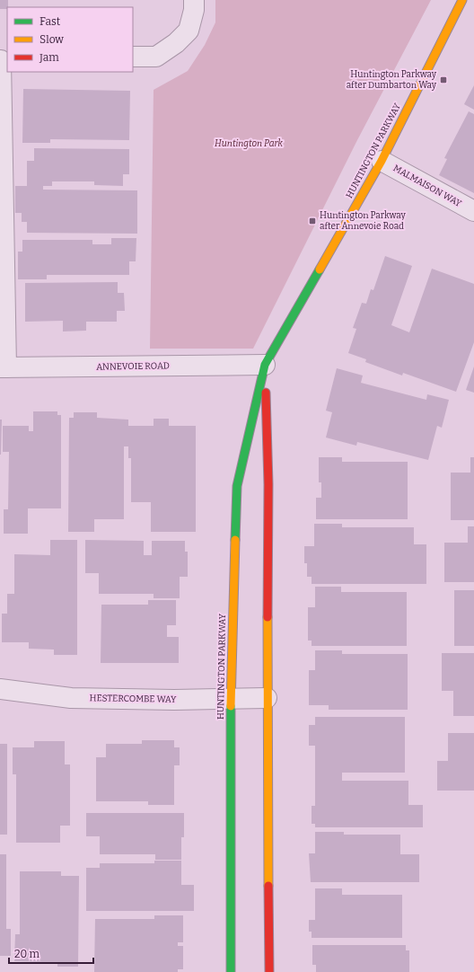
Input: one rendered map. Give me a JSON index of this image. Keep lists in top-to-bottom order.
{
  "streets": {
    "street": [
      "HUNTINGTON PARKWAY",
      "MALMAISON WAY",
      "ANNEVOIE ROAD",
      "HESTERCOMBE WAY"
    ]
  },
  "crossings": [
    ["HUNTINGTON PARKWAY", "MALMAISON WAY"],
    ["HUNTINGTON PARKWAY", "ANNEVOIE ROAD"],
    ["HUNTINGTON PARKWAY", "HESTERCOMBE WAY"]
  ],
  "parks": ["Huntington Park"],
  "places": {
    "transit": ["Huntington Parkway after Dumbarton Way", "Huntington Parkway after Annevoie Road"]
  },
  "legend": ["Fast", "Slow", "Jam"],
  "scale_bar": "20 m"
}
